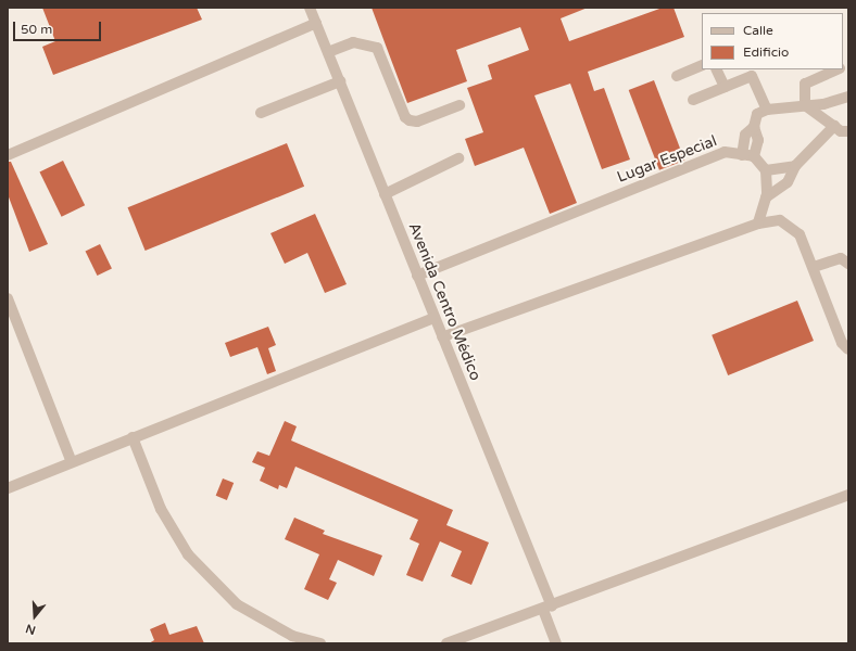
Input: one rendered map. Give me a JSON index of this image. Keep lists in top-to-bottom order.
{
  "streets": {
    "street": ["Lugar Especial", "Avenida Centro Médico"]
  },
  "crossings": [
    ["Lugar Especial", "Avenida Centro Médico"]
  ],
  "legend": ["Calle", "Edificio"],
  "scale_bar": "50 m",
  "north": "bottom"
}
